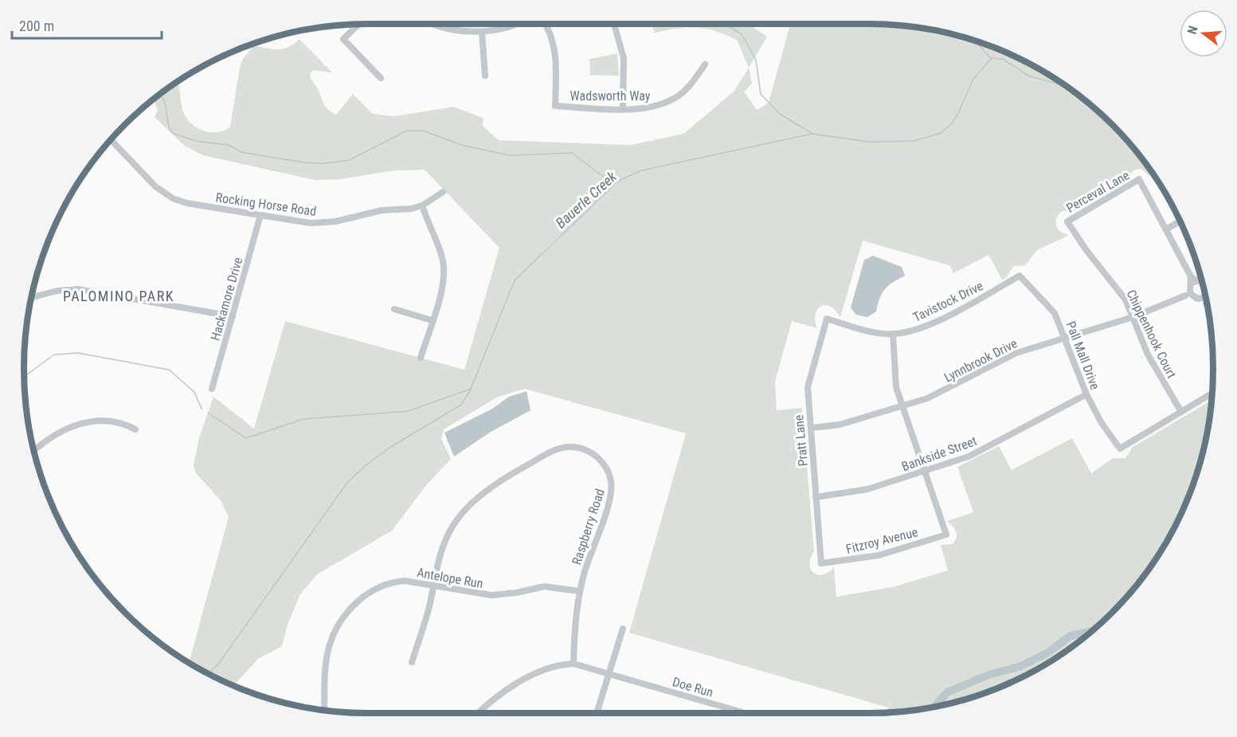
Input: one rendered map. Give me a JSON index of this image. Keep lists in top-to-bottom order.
{
  "streets": {
    "street": [
      "Wadsworth Way",
      "Perceval Lane",
      "Rocking Horse Road",
      "Hackamore Drive",
      "Tavistock Drive",
      "Chippenhook Court",
      "Pall Mall Drive",
      "Lynnbrook Drive",
      "Pratt Lane",
      "Bankside Street",
      "Raspberry Road",
      "Fitzroy Avenue",
      "Antelope Run",
      "Doe Run"
    ]
  },
  "crossings": [
    ["Perceval Lane", "Chippenhook Court"],
    ["Rocking Horse Road", "Hackamore Drive"],
    ["Tavistock Drive", "Pall Mall Drive"],
    ["Tavistock Drive", "Pratt Lane"],
    ["Chippenhook Court", "Pall Mall Drive"],
    ["Chippenhook Court", "Lynnbrook Drive"],
    ["Pall Mall Drive", "Lynnbrook Drive"],
    ["Pall Mall Drive", "Bankside Street"],
    ["Lynnbrook Drive", "Pratt Lane"],
    ["Pratt Lane", "Bankside Street"],
    ["Pratt Lane", "Fitzroy Avenue"],
    ["Bankside Street", "Fitzroy Avenue"],
    ["Raspberry Road", "Antelope Run"],
    ["Raspberry Road", "Doe Run"]
  ],
  "districts": ["PALOMINO PARK"],
  "water": ["Bauerle Creek"],
  "scale_bar": "200 m",
  "north": "left"
}
